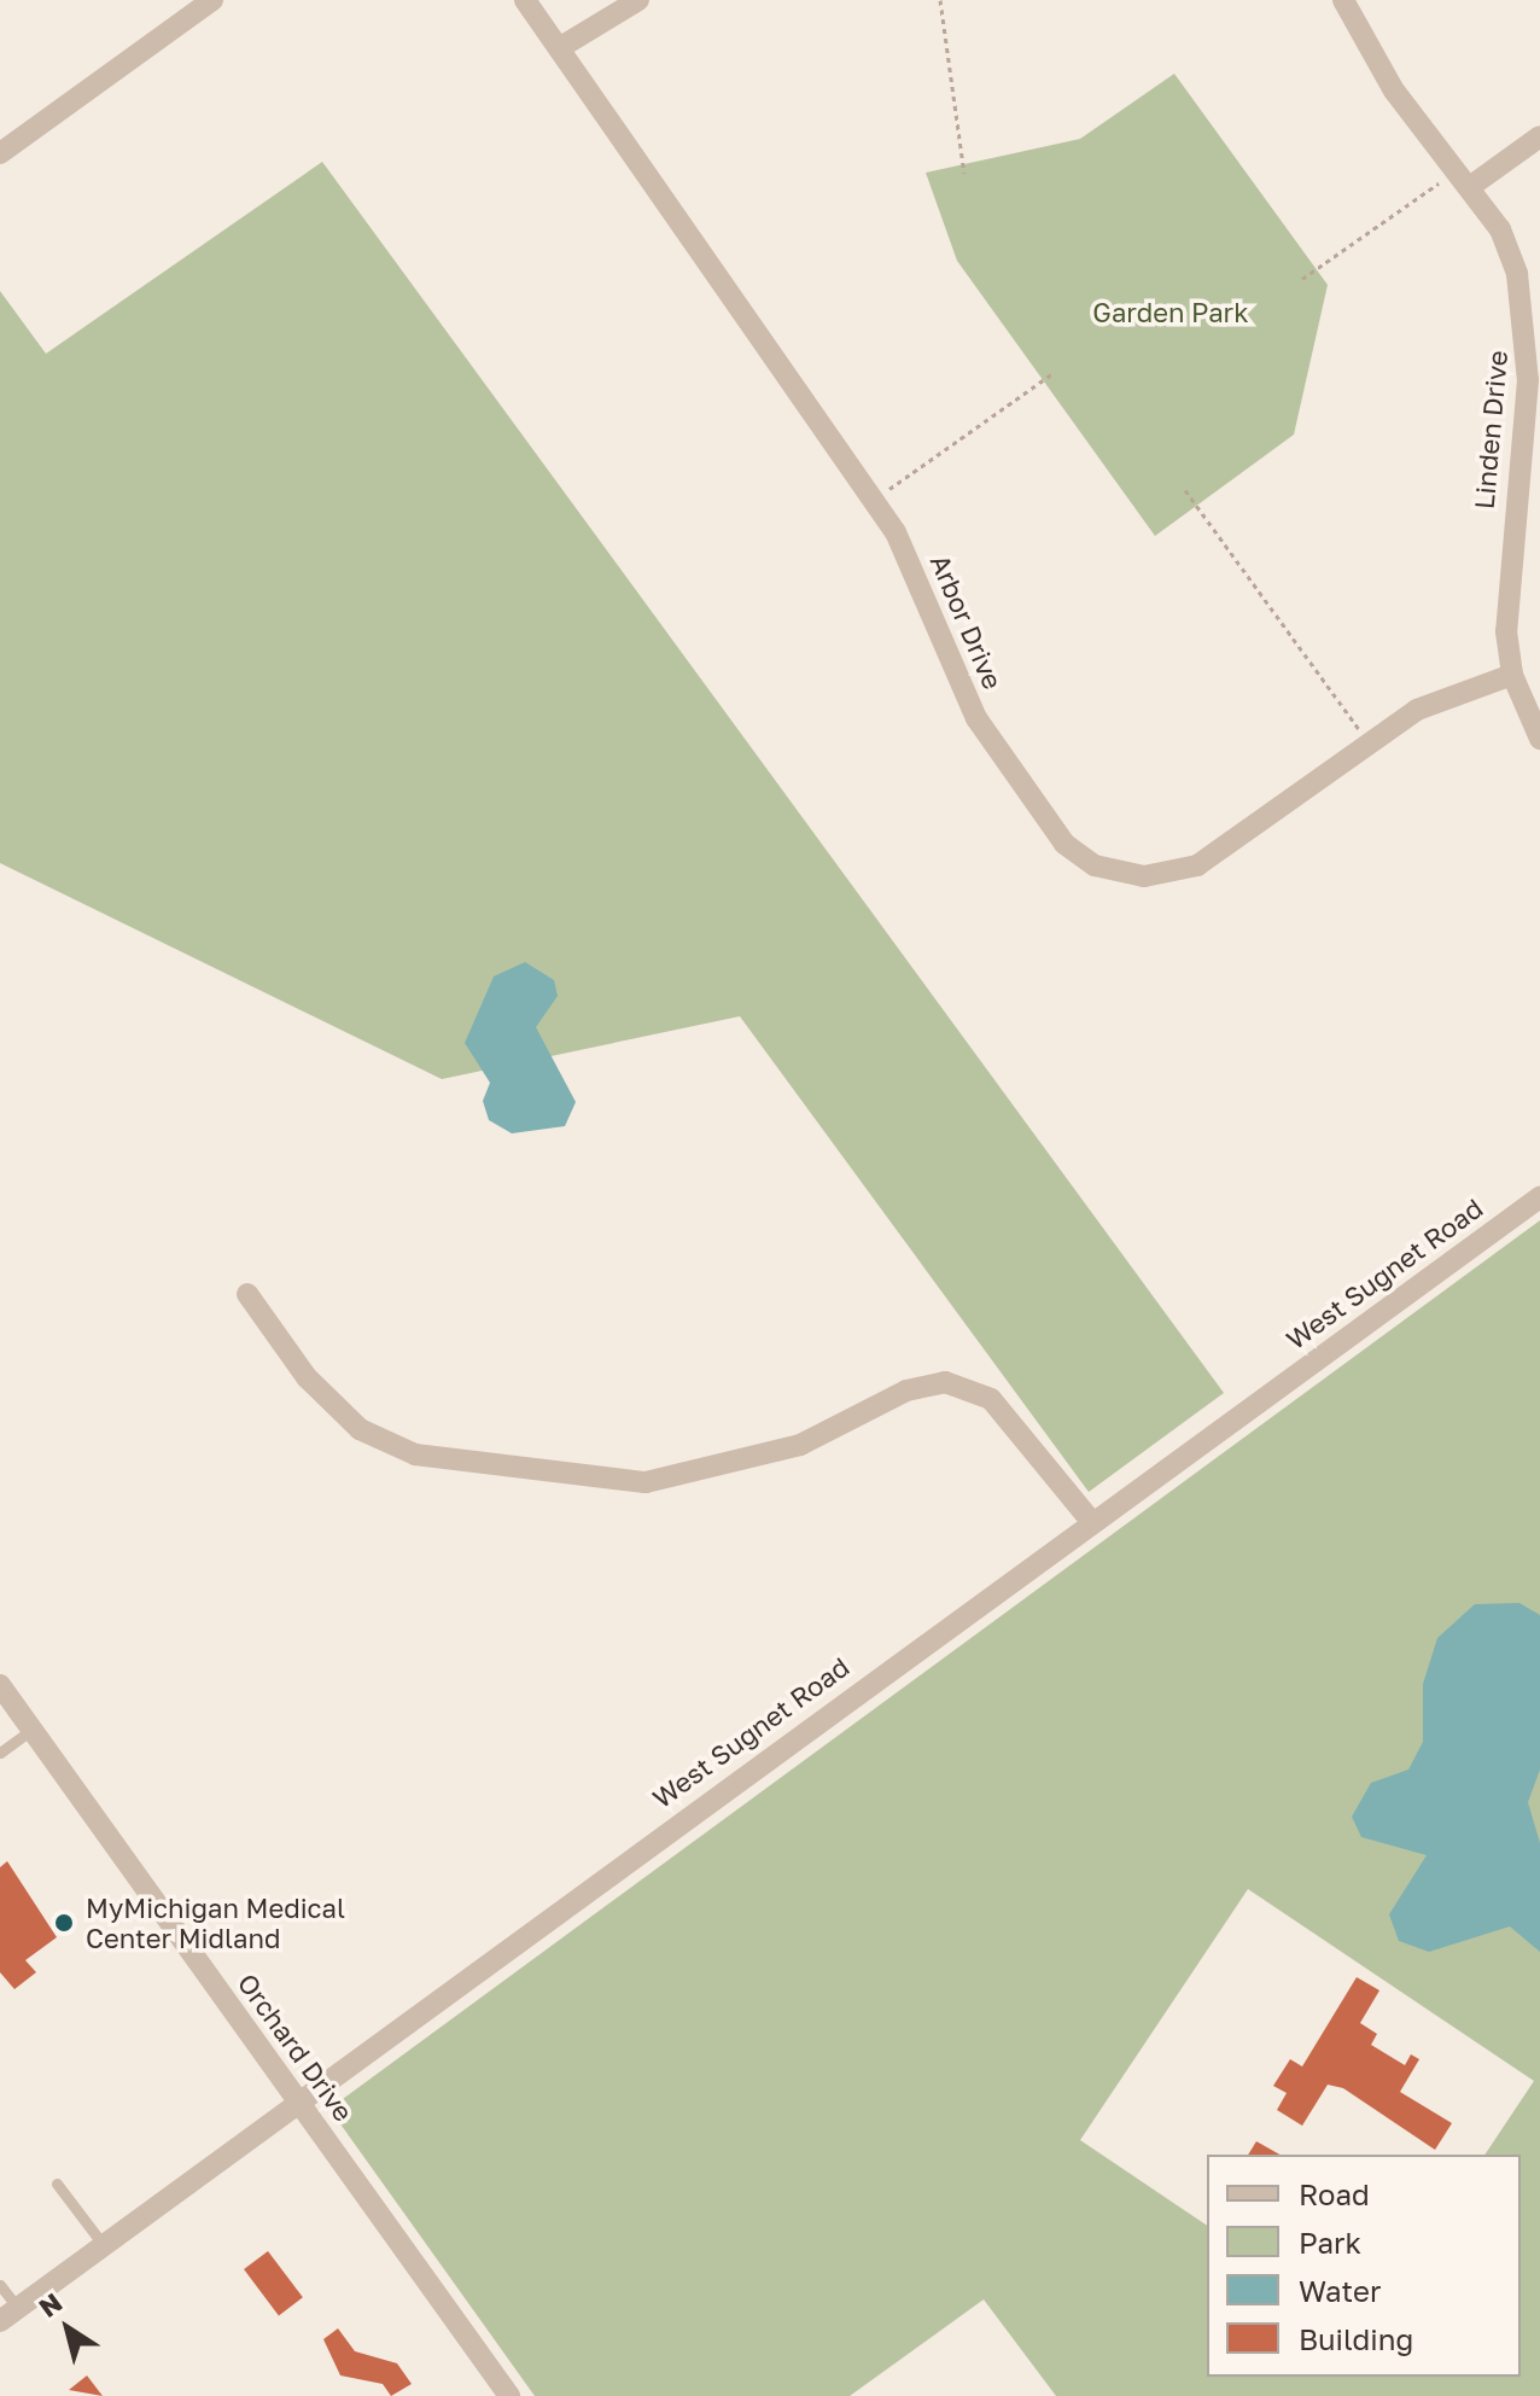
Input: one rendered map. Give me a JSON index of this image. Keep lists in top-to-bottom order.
{
  "streets": {
    "street": [
      "Linden Drive",
      "Arbor Drive",
      "West Sugnet Road",
      "Orchard Drive"
    ]
  },
  "crossings": [
    ["Linden Drive", "Arbor Drive"],
    ["West Sugnet Road", "Orchard Drive"]
  ],
  "parks": ["Garden Park"],
  "places": ["MyMichigan Medical Center Midland"],
  "legend": [
    "Road",
    "Park",
    "Water",
    "Building"
  ],
  "north": "top left"
}
